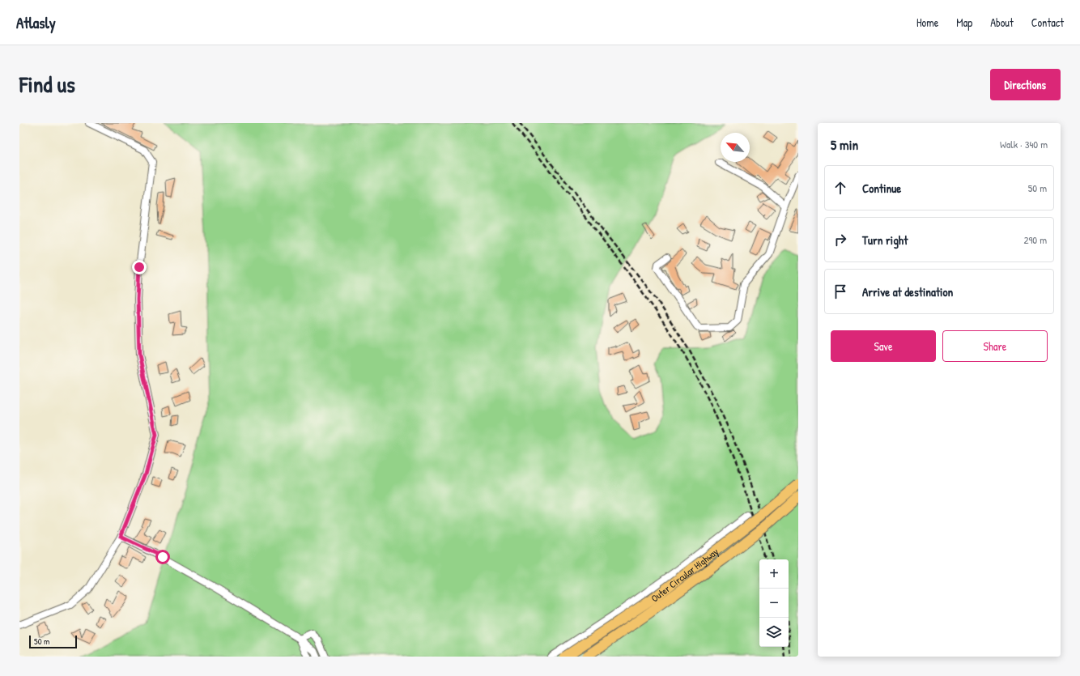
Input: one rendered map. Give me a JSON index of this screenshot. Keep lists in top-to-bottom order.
{
  "streets": {
    "highway": ["Outer Circular Highway"]
  },
  "scale_bar": "50 m",
  "north": "top left",
  "page": {
    "header": "Atlasly",
    "nav": [
      "Home",
      "Map",
      "About",
      "Contact"
    ],
    "title": "Find us",
    "buttons": [
      "Directions",
      ["Save", "Share"]
    ],
    "heading": ["5 min", "Walk · 340 m"],
    "list": [
      ["Continue", "50 m"],
      ["Turn right", "290 m"],
      "Arrive at destination"
    ],
    "map_buttons": ["+", "−"],
    "scale": "50 m"
  }
}
